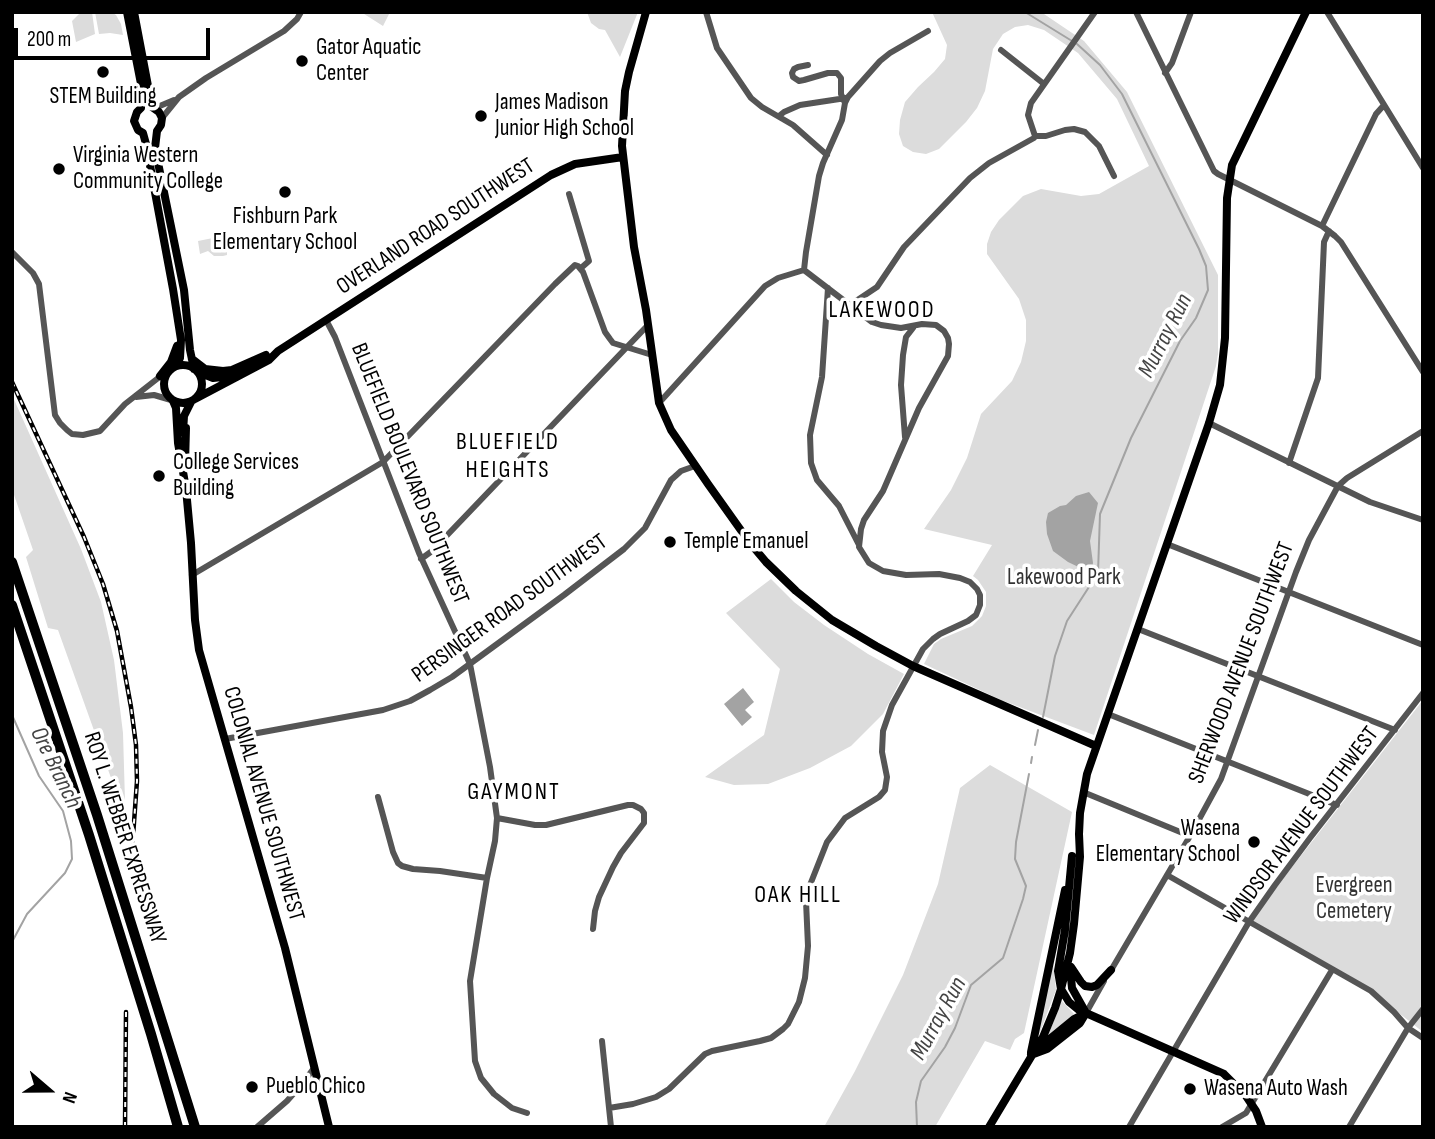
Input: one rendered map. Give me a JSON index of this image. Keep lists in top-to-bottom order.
{
  "streets": {
    "highway": ["ROY L. WEBBER EXPRESSWAY"],
    "main road": ["OVERLAND ROAD SOUTHWEST", "SHERWOOD AVENUE SOUTHWEST", "COLONIAL AVENUE SOUTHWEST"],
    "street": ["BLUEFIELD BOULEVARD SOUTHWEST", "PERSINGER ROAD SOUTHWEST", "WINDSOR AVENUE SOUTHWEST"]
  },
  "crossings": [
    ["OVERLAND ROAD SOUTHWEST", "BLUEFIELD BOULEVARD SOUTHWEST"],
    ["OVERLAND ROAD SOUTHWEST", "COLONIAL AVENUE SOUTHWEST"],
    ["BLUEFIELD BOULEVARD SOUTHWEST", "PERSINGER ROAD SOUTHWEST"],
    ["PERSINGER ROAD SOUTHWEST", "COLONIAL AVENUE SOUTHWEST"]
  ],
  "districts": [
    "LAKEWOOD",
    "BLUEFIELD HEIGHTS",
    "GAYMONT",
    "OAK HILL"
  ],
  "water": ["Murray Run", "Ore Branch"],
  "parks": ["Lakewood Park", "Evergreen Cemetery"],
  "places": [
    "Gator Aquatic Center",
    "STEM Building",
    "James Madison Junior High School",
    "Virginia Western Community College",
    "Fishburn Park Elementary School",
    "College Services Building",
    "Temple Emanuel",
    "Wasena Elementary School",
    "Pueblo Chico",
    "Wasena Auto Wash"
  ],
  "scale_bar": "200 m",
  "north": "right"
}
